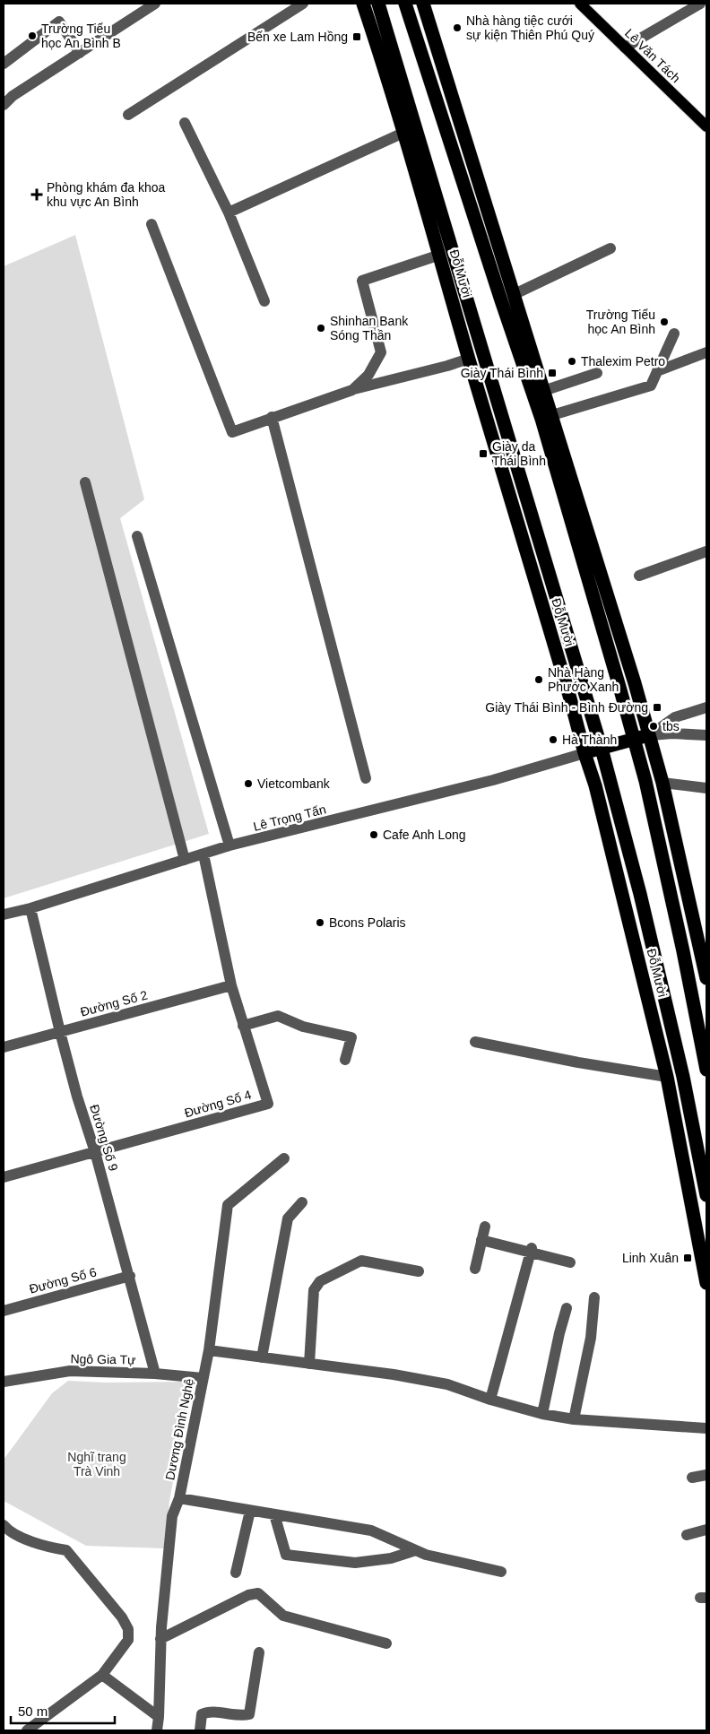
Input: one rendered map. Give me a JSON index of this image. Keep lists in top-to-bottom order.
{
  "streets": {
    "highway": ["Đỗ Mười"],
    "main road": ["Lê Văn Tách"],
    "street": [
      "Lê Trọng Tấn",
      "Đường Số 2",
      "Đường Số 4",
      "Đường Số 9",
      "Đường Số 6",
      "Ngô Gia Tự",
      "Dương Đình Nghệ"
    ]
  },
  "crossings": [
    ["Đỗ Mười", "Lê Trọng Tấn"],
    ["Lê Trọng Tấn", "Đường Số 4"],
    ["Lê Trọng Tấn", "Đường Số 9"],
    ["Đường Số 2", "Đường Số 4"],
    ["Đường Số 2", "Đường Số 9"],
    ["Đường Số 4", "Đường Số 9"],
    ["Đường Số 9", "Đường Số 6"],
    ["Đường Số 9", "Ngô Gia Tự"],
    ["Ngô Gia Tự", "Dương Đình Nghệ"]
  ],
  "parks": ["Nghĩ trang Trà Vinh"],
  "places": {
    "other": [
      "Nhà hàng tiệc cưới sự kiện Thiên Phú Quý",
      "Trường Tiểu học An Bình B",
      "Trường Tiểu học An Bình",
      "Shinhan Bank Sóng Thần",
      "Thalexim Petro",
      "Nhà Hàng Phước Xanh",
      "tbs",
      "Hà Thành",
      "Vietcombank",
      "Cafe Anh Long",
      "Bcons Polaris"
    ],
    "transit": [
      "Bến xe Lam Hồng",
      "Giày Thái Bình",
      "Giày da Thái Bình",
      "Giày Thái Bình - Bình Đường",
      "Linh Xuân"
    ],
    "health": ["Phòng khám đa khoa khu vực An Bình"]
  },
  "scale_bar": "50 m"
}
